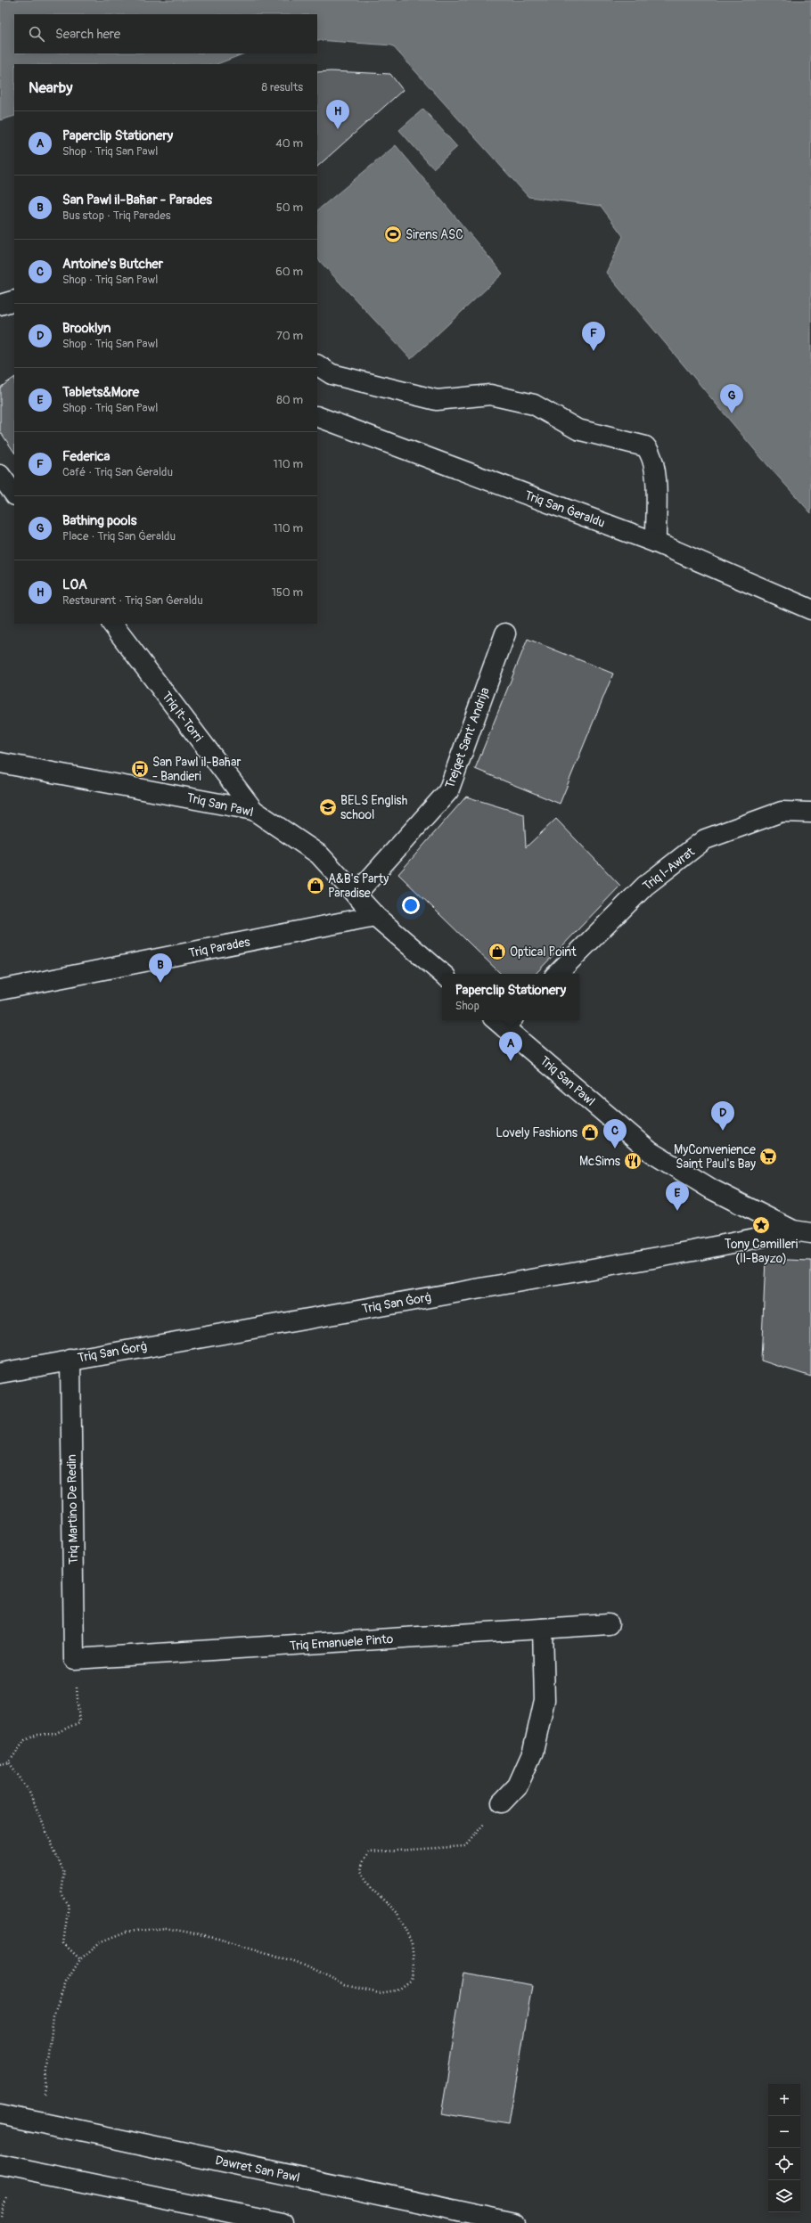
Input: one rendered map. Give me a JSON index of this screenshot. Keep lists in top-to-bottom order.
{
  "streets": {
    "main road": [
      "Triq San Ġeraldu",
      "Triq it-Torri",
      "Trejqet Sant' Andrija",
      "Triq San Pawl",
      "Triq l-Awrat",
      "Triq Parades",
      "Triq San Ġorġ",
      "Triq Martino De Redin",
      "Triq Emanuele Pinto",
      "Dawret San Pawl"
    ]
  },
  "crossings": [
    ["Triq it-Torri", "Triq San Pawl"],
    ["Trejqet Sant' Andrija", "Triq San Pawl"],
    ["Triq San Pawl", "Triq Parades"],
    ["Triq San Pawl", "Triq San Ġorġ"],
    ["Triq San Ġorġ", "Triq Martino De Redin"],
    ["Triq Martino De Redin", "Triq Emanuele Pinto"]
  ],
  "places": {
    "sports": ["Sirens ASC"],
    "bus stop": ["San Pawl il-Baħar - Bandieri"],
    "school or university": ["BELS English school"],
    "shop": ["A&B's Party Paradise", "Optical Point", "Lovely Fashions"],
    "supermarket": ["MyConvenience Saint Paul's Bay"],
    "restaurant": ["McSims"],
    "place": ["Tony Camilleri (Il-Bayzo)"]
  },
  "page": {
    "search": "Search here",
    "heading": ["Nearby", "8 results"],
    "pins": [
      "H",
      "F",
      "G",
      "B",
      "A",
      "D",
      "C",
      "E"
    ],
    "list": [
      {
        "mark": "A",
        "name": "Paperclip Stationery",
        "note": "Shop · Triq San Pawl",
        "value": "40 m"
      },
      {
        "mark": "B",
        "name": "San Pawl il-Baħar - Parades",
        "note": "Bus stop · Triq Parades",
        "value": "50 m"
      },
      {
        "mark": "C",
        "name": "Antoine's Butcher",
        "note": "Shop · Triq San Pawl",
        "value": "60 m"
      },
      {
        "mark": "D",
        "name": "Brooklyn",
        "note": "Shop · Triq San Pawl",
        "value": "70 m"
      },
      {
        "mark": "E",
        "name": "Tablets&More",
        "note": "Shop · Triq San Pawl",
        "value": "80 m"
      },
      {
        "mark": "F",
        "name": "Federica",
        "note": "Café · Triq San Ġeraldu",
        "value": "110 m"
      },
      {
        "mark": "G",
        "name": "Bathing pools",
        "note": "Place · Triq San Ġeraldu",
        "value": "110 m"
      },
      {
        "mark": "H",
        "name": "LOA",
        "note": "Restaurant · Triq San Ġeraldu",
        "value": "150 m"
      }
    ],
    "popup": ["Paperclip Stationery", "Shop"],
    "map_buttons": ["+", "−"]
  }
}
